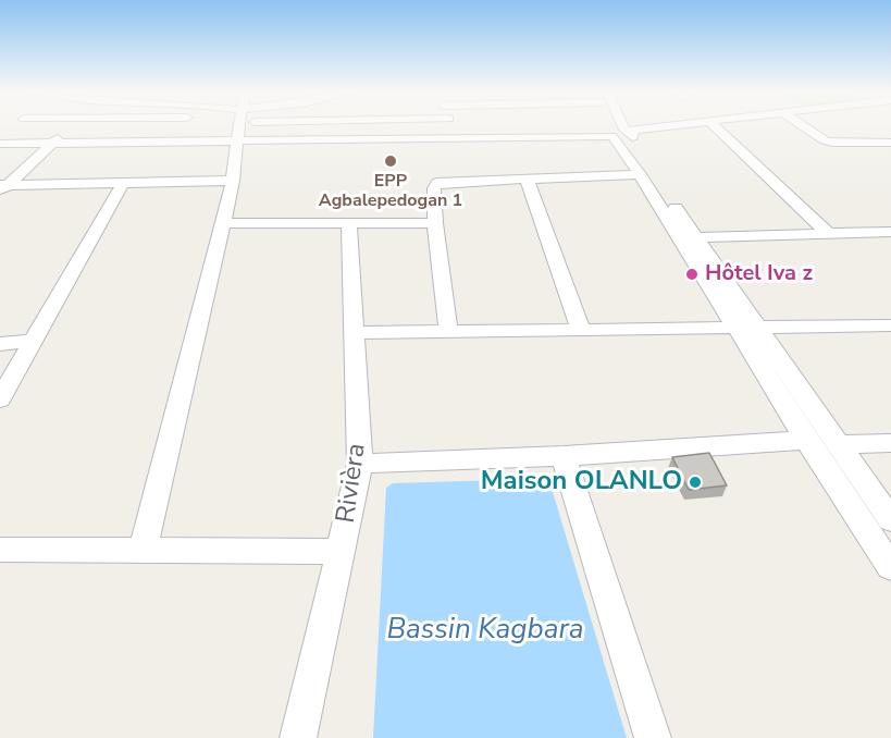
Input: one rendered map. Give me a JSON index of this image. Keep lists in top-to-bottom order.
{
  "streets": {
    "street": ["Rivièra"]
  },
  "water": ["Bassin Kagbara"],
  "places": ["EPP Agbalepedogan 1", "Hôtel Iva z", "Maison OLANLO"]
}
